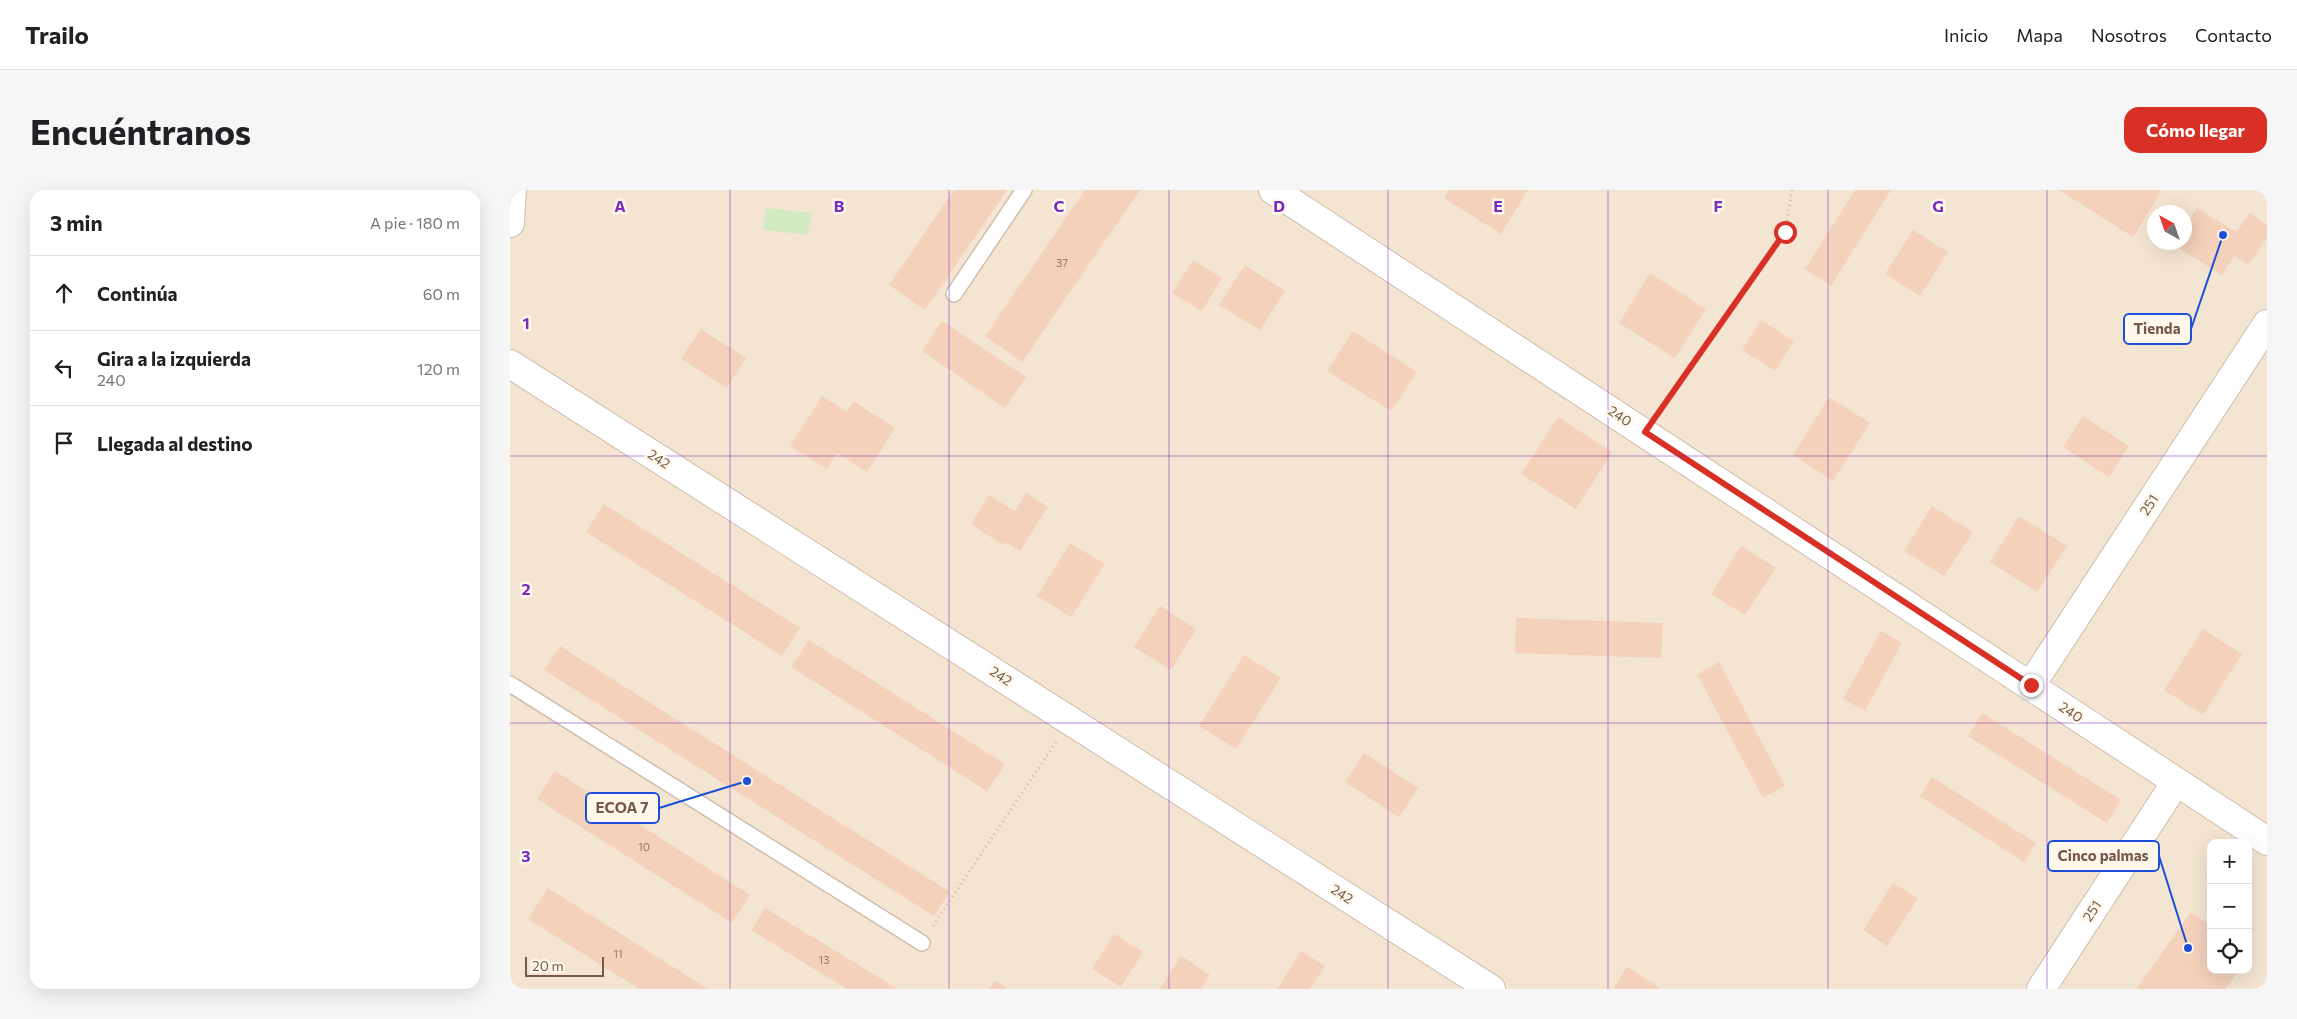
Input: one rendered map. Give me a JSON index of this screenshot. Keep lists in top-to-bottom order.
{
  "streets": {
    "street": ["240", "242", "251"]
  },
  "crossings": [
    ["240", "251"]
  ],
  "places": ["Tienda", "ECOA 7", "Cinco palmas"],
  "house_numbers": [
    "37",
    "10",
    "11",
    "13"
  ],
  "scale_bar": "20 m",
  "north": "top left",
  "page": {
    "header": "Trailo",
    "nav": [
      "Inicio",
      "Mapa",
      "Nosotros",
      "Contacto"
    ],
    "buttons": "Cómo llegar",
    "title": "Encuéntranos",
    "heading": ["3 min", "A pie · 180 m"],
    "list": [
      ["Continúa", "60 m"],
      ["Gira a la izquierda", "240", "120 m"],
      "Llegada al destino"
    ],
    "map_buttons": ["+", "−"],
    "scale": "20 m"
  },
  "grid": {
    "columns": [
      "A",
      "B",
      "C",
      "D",
      "E",
      "F",
      "G"
    ],
    "rows": ["1", "2", "3"]
  }
}
